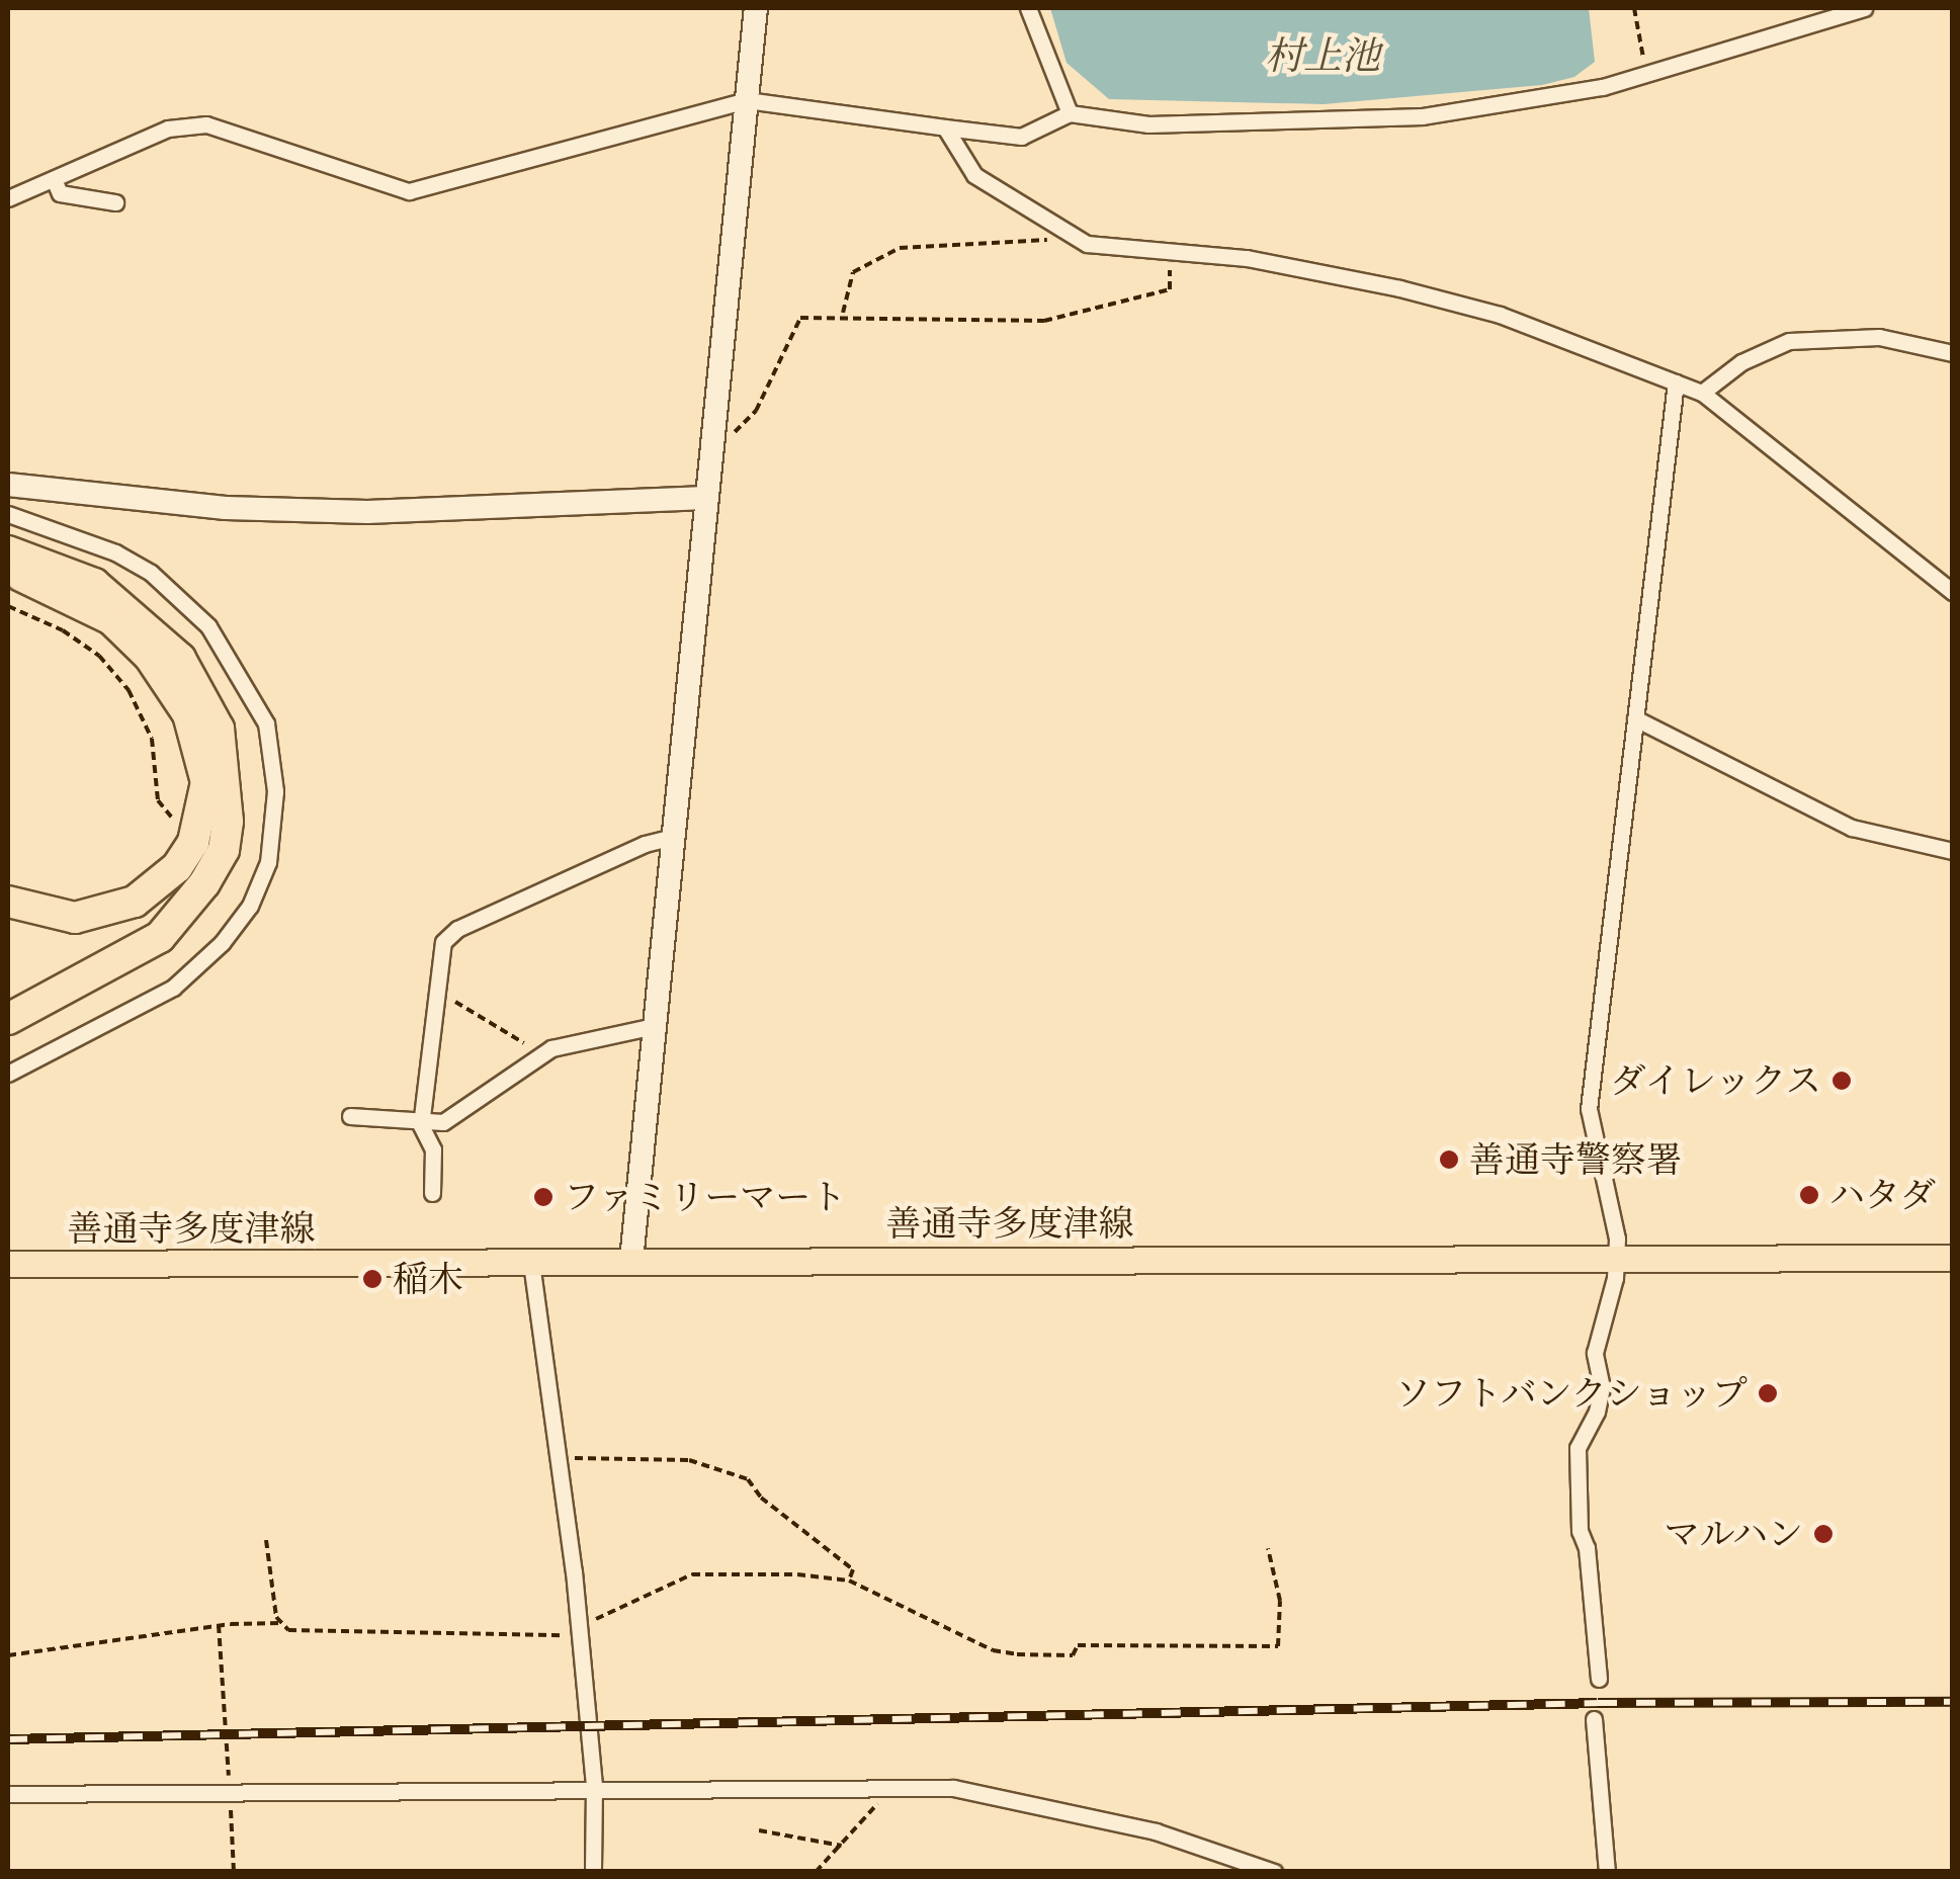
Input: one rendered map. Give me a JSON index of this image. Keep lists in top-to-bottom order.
{
  "streets": {
    "main road": ["善通寺多度津線"]
  },
  "water": ["村上池"],
  "places": [
    "ダイレックス",
    "善通寺警察署",
    "ハタダ",
    "ファミリーマート",
    "稲木",
    "ソフトバンクショップ",
    "マルハン"
  ]
}
